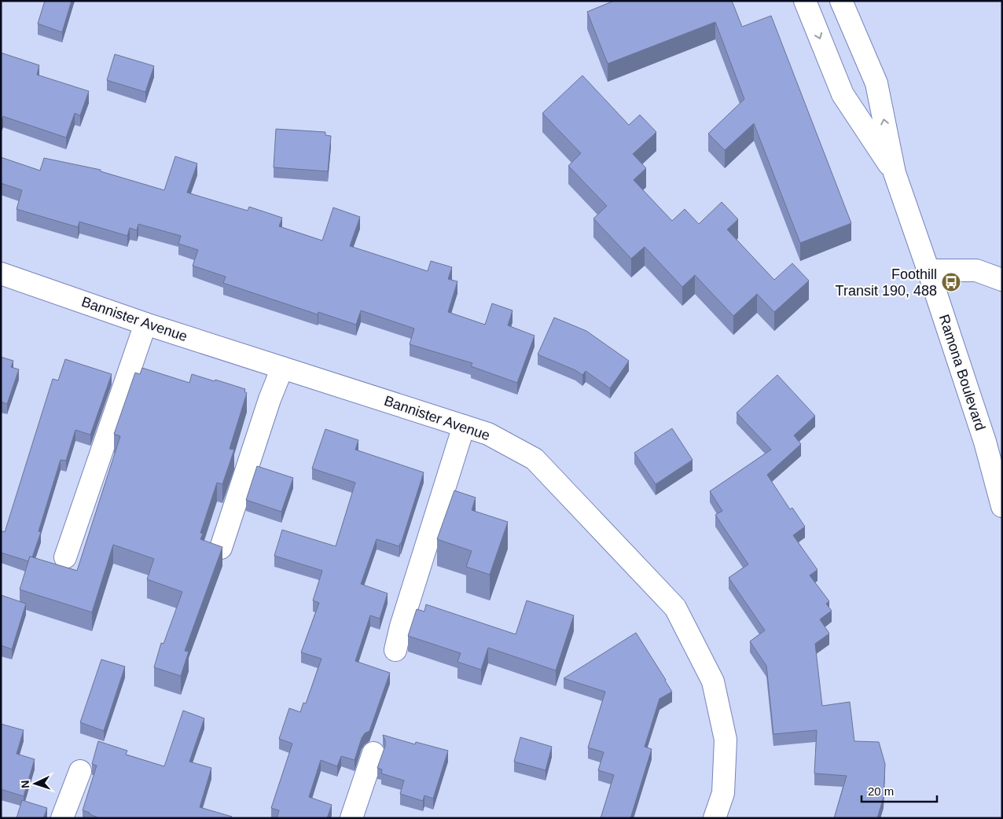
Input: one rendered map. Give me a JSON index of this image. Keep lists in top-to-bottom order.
{
  "streets": {
    "street": ["Bannister Avenue", "Ramona Boulevard"]
  },
  "places": {
    "bus stop": ["Foothill Transit 190, 488"]
  },
  "scale_bar": "20 m",
  "north": "left"
}
